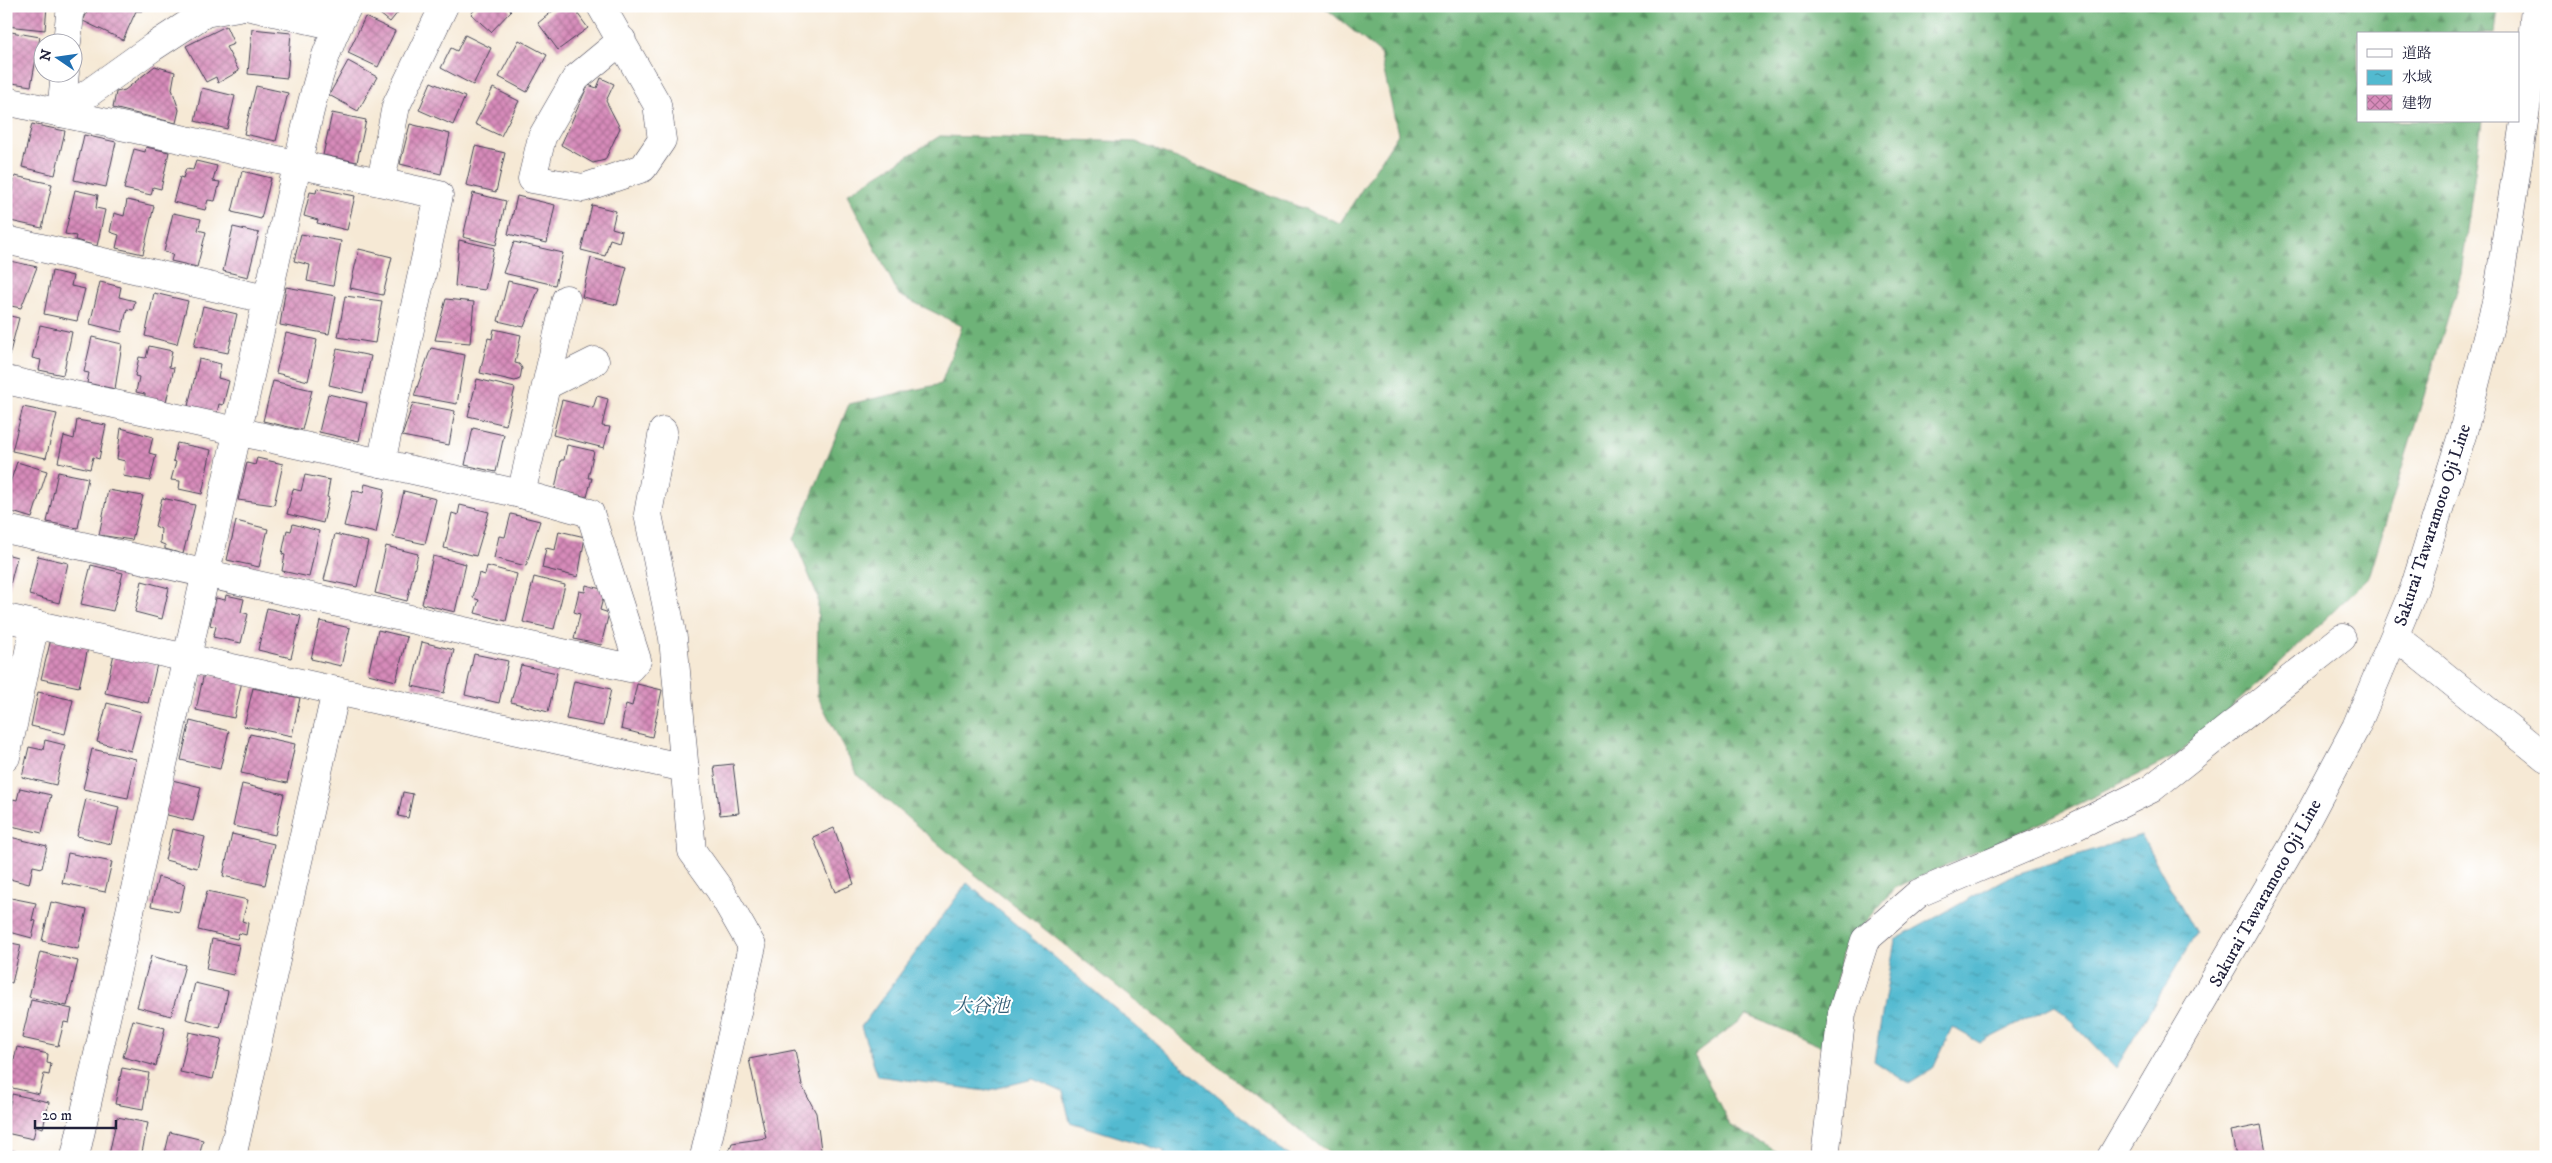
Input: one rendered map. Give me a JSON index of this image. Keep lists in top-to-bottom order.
{
  "streets": {
    "street": ["Sakurai Tawaramoto Oji Line"]
  },
  "water": ["大谷池"],
  "legend": ["道路", "水域", "建物"],
  "scale_bar": "20 m",
  "north": "left"
}
